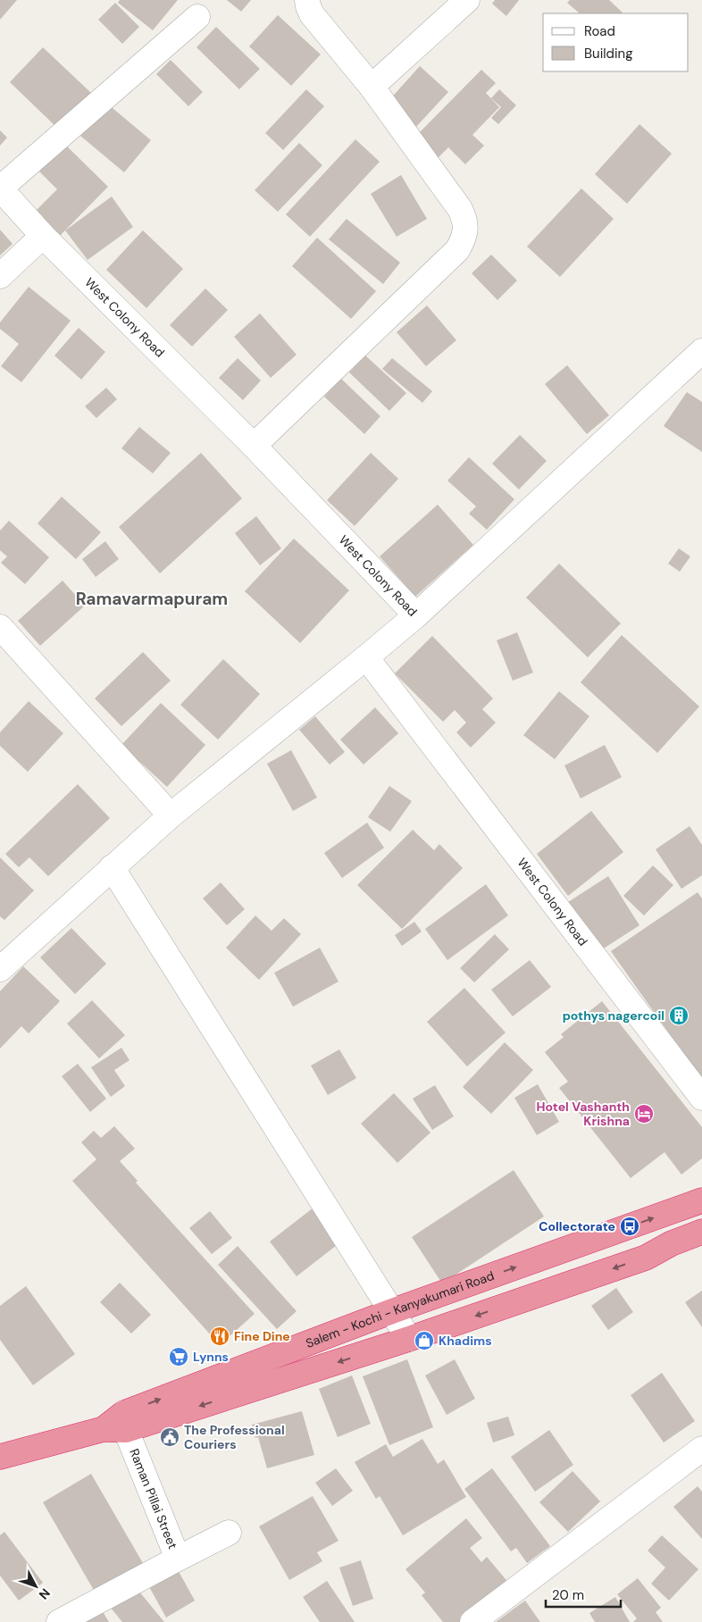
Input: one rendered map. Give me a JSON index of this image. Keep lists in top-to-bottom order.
{
  "streets": {
    "highway": ["Salem - Kochi - Kanyakumari Road"],
    "street": ["West Colony Road", "Raman Pillai Street"]
  },
  "crossings": [
    ["Salem - Kochi - Kanyakumari Road", "Raman Pillai Street"]
  ],
  "districts": ["Ramavarmapuram"],
  "places": {
    "building": ["pothys nagercoil"],
    "hotel": ["Hotel Vashanth Krishna"],
    "bus stop": ["Collectorate"],
    "restaurant": ["Fine Dine"],
    "shop": ["Khadims"],
    "supermarket": ["Lynns"],
    "public building": ["The Professional Couriers"]
  },
  "legend": ["Road", "Building"],
  "scale_bar": "20 m",
  "north": "bottom right"
}
